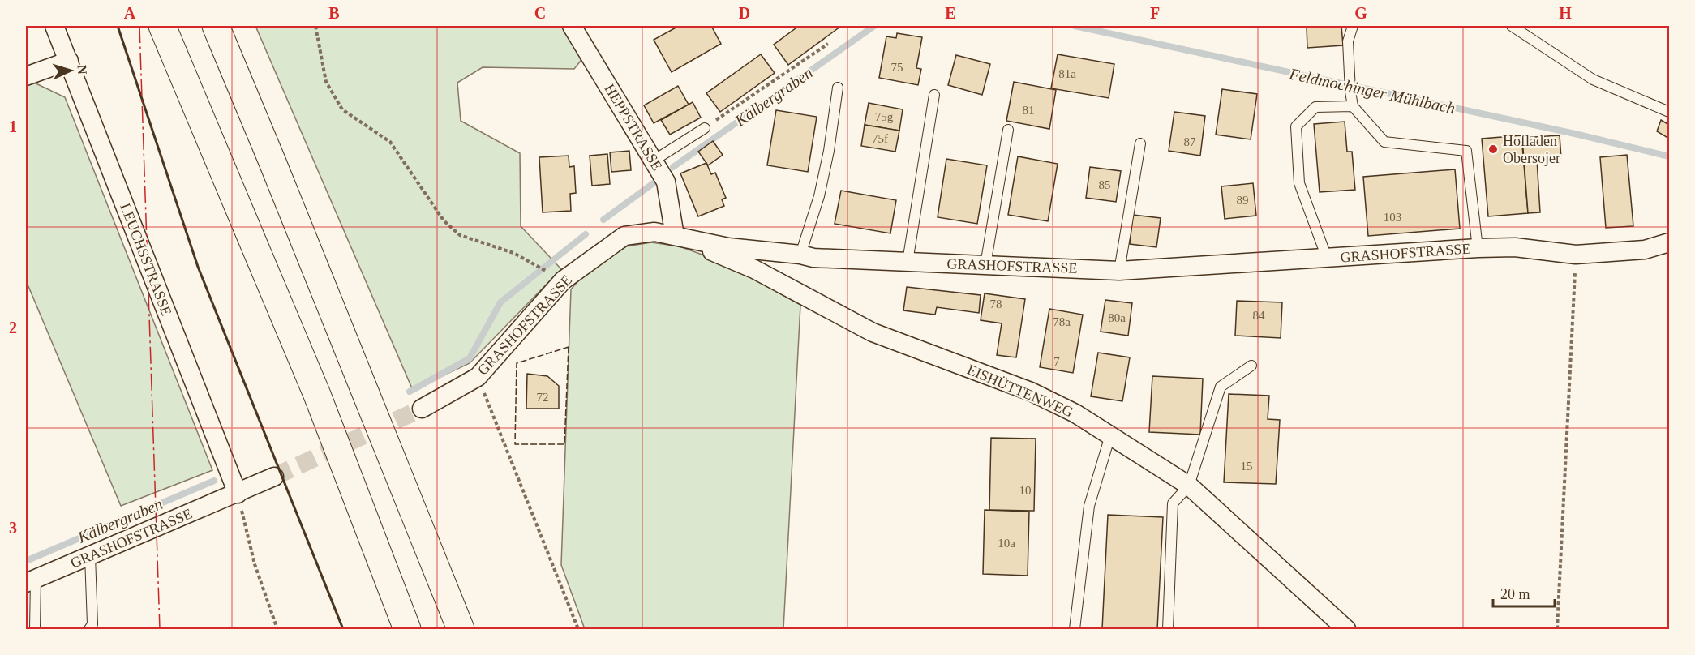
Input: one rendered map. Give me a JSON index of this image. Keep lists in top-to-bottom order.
{
  "streets": {
    "street": [
      "HEPPSTRASSE",
      "GRASHOFSTRASSE",
      "LEUCHSSTRASSE",
      "EISHÜTTENWEG"
    ]
  },
  "crossings": [
    ["HEPPSTRASSE", "GRASHOFSTRASSE"],
    ["HEPPSTRASSE", "EISHÜTTENWEG"],
    ["GRASHOFSTRASSE", "LEUCHSSTRASSE"],
    ["GRASHOFSTRASSE", "EISHÜTTENWEG"]
  ],
  "water": ["Feldmochinger Mühlbach", "Kälbergraben"],
  "places": ["Hofladen Obersojer"],
  "house_numbers": [
    "75",
    "81a",
    "81",
    "75g",
    "75f",
    "87",
    "85",
    "89",
    "103",
    "78",
    "84",
    "80a",
    "78a",
    "7",
    "72",
    "15",
    "10",
    "10a"
  ],
  "scale_bar": "20 m",
  "north": "right",
  "grid": {
    "columns": [
      "A",
      "B",
      "C",
      "D",
      "E",
      "F",
      "G",
      "H"
    ],
    "rows": ["1", "2", "3"]
  }
}
